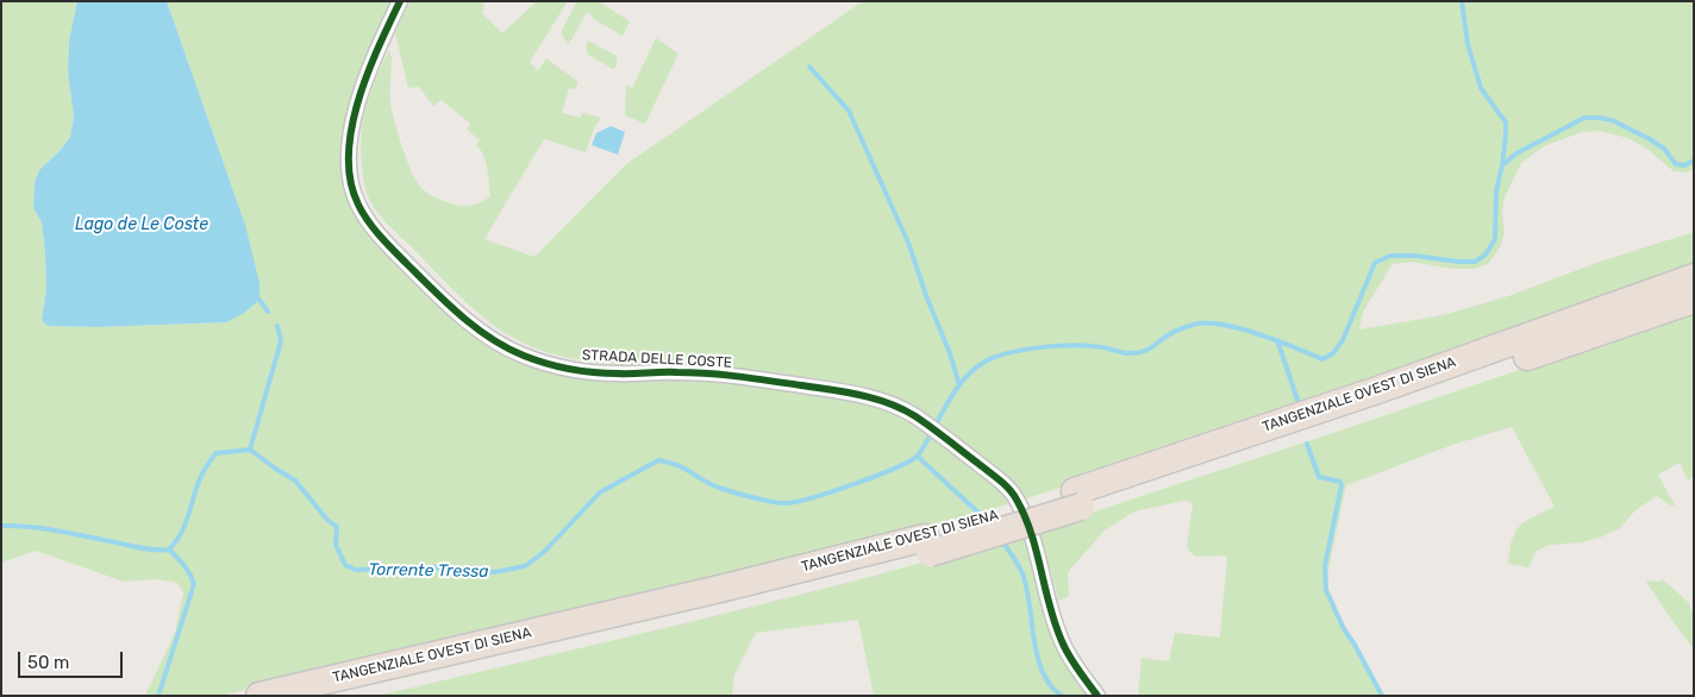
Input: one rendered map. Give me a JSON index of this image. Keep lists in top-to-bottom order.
{
  "streets": {
    "highway": ["TANGENZIALE OVEST DI SIENA"],
    "street": ["STRADA DELLE COSTE"]
  },
  "water": ["Lago de Le Coste", "Torrente Tressa"],
  "scale_bar": "50 m"
}
